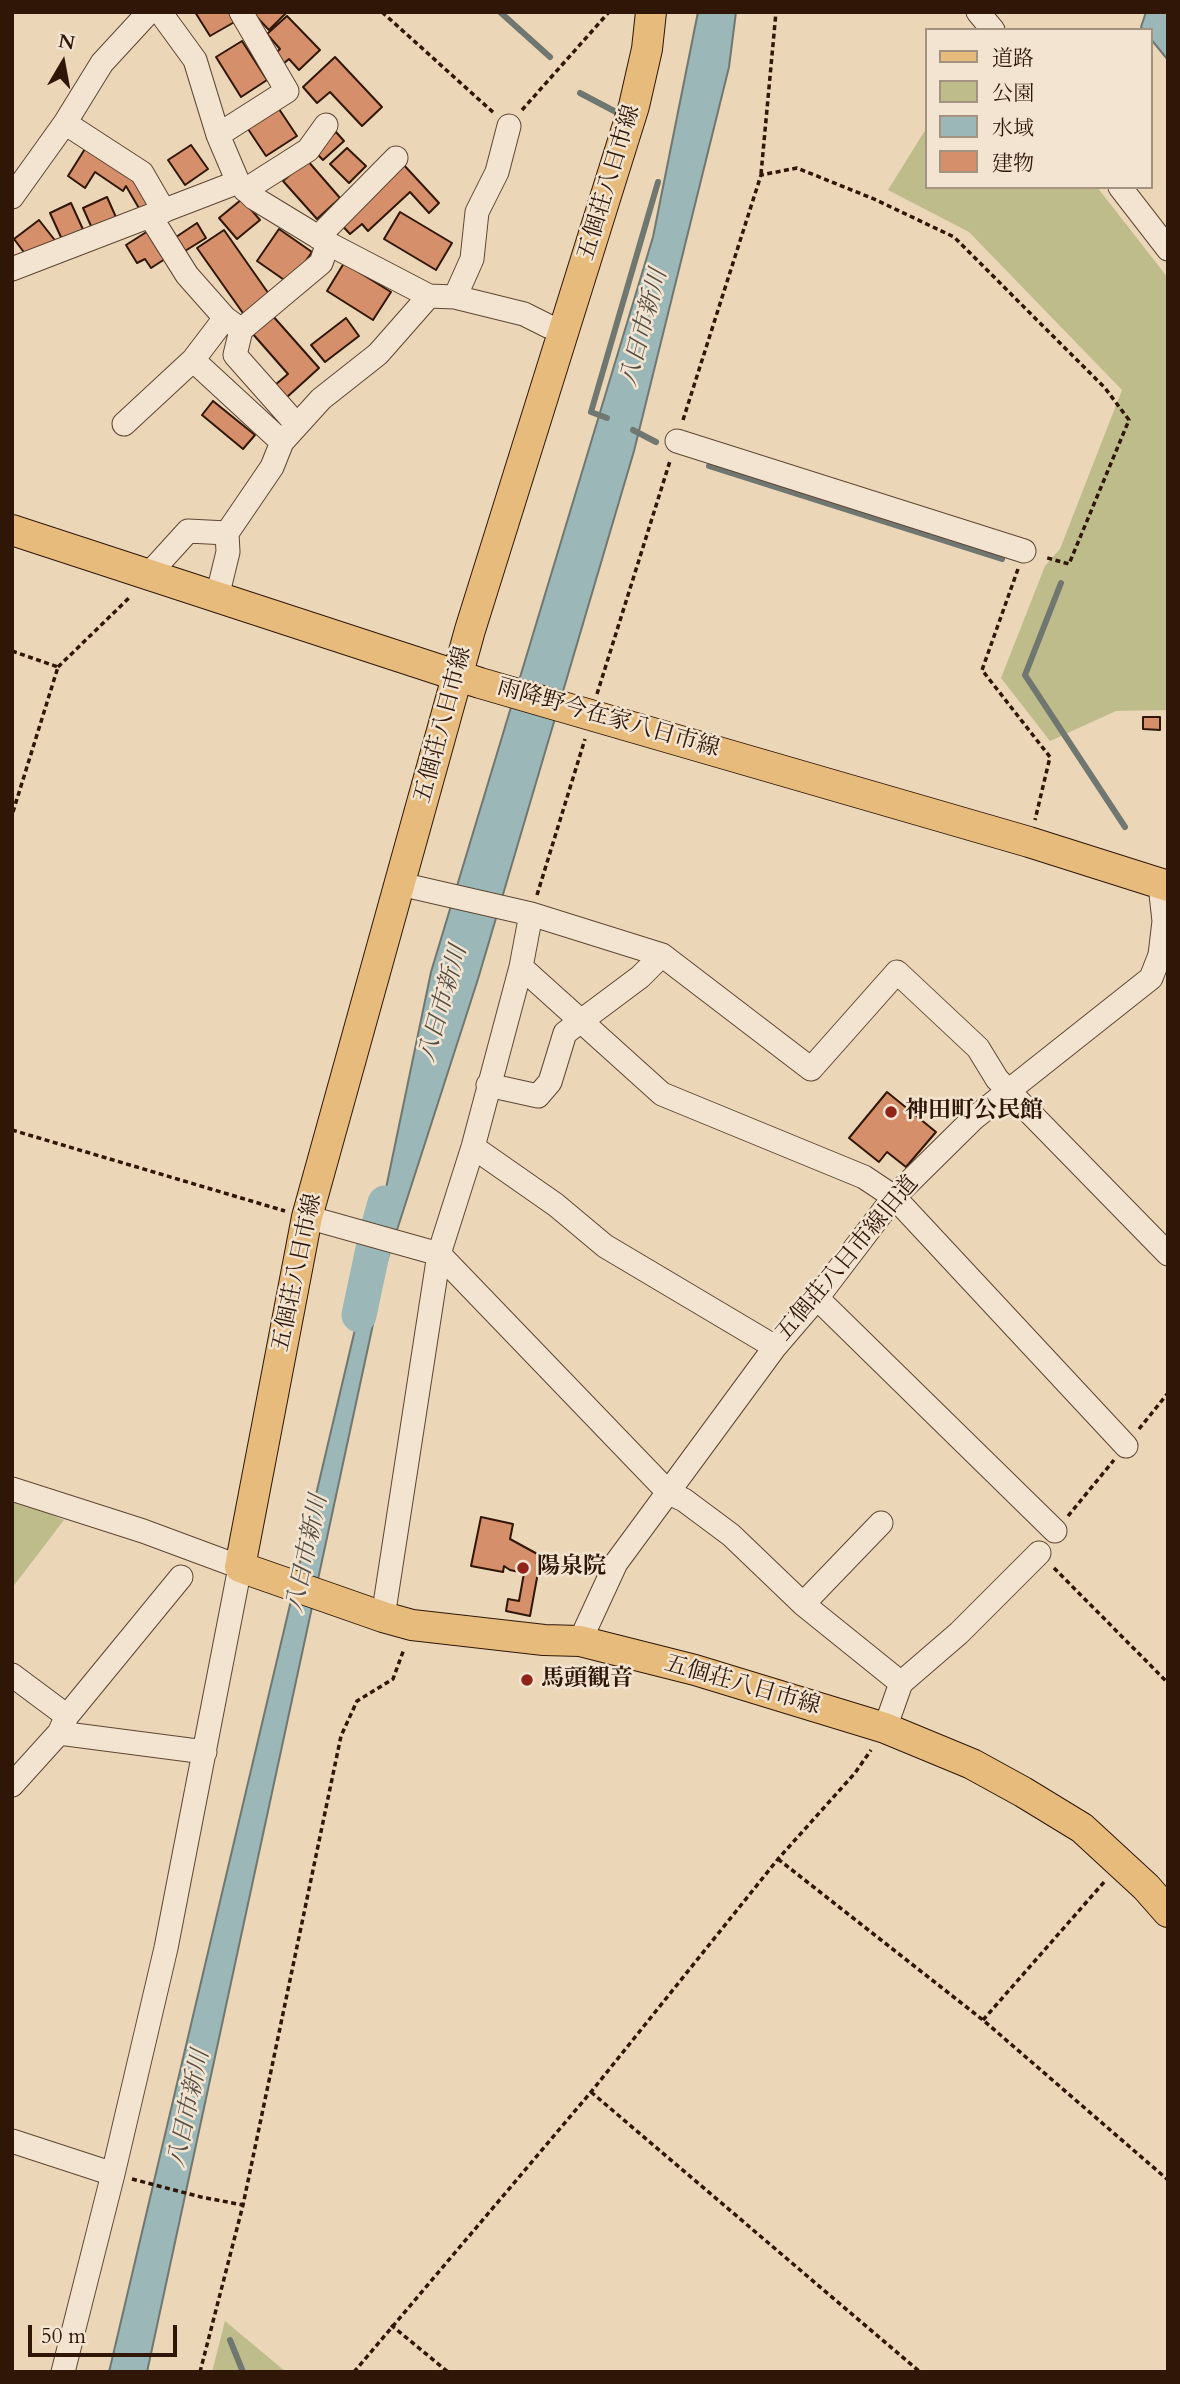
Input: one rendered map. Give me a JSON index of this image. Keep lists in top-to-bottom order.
{
  "streets": {
    "main road": ["五個荘八日市線", "雨降野今在家八日市線"],
    "street": ["五個荘八日市線旧道"]
  },
  "crossings": [
    ["五個荘八日市線", "雨降野今在家八日市線"],
    ["五個荘八日市線", "五個荘八日市線旧道"],
    ["雨降野今在家八日市線", "五個荘八日市線旧道"]
  ],
  "water": ["八日市新川"],
  "places": ["神田町公民館", "陽泉院", "馬頭観音"],
  "legend": [
    "道路",
    "公園",
    "水域",
    "建物"
  ],
  "scale_bar": "50 m",
  "north": "top"
}
